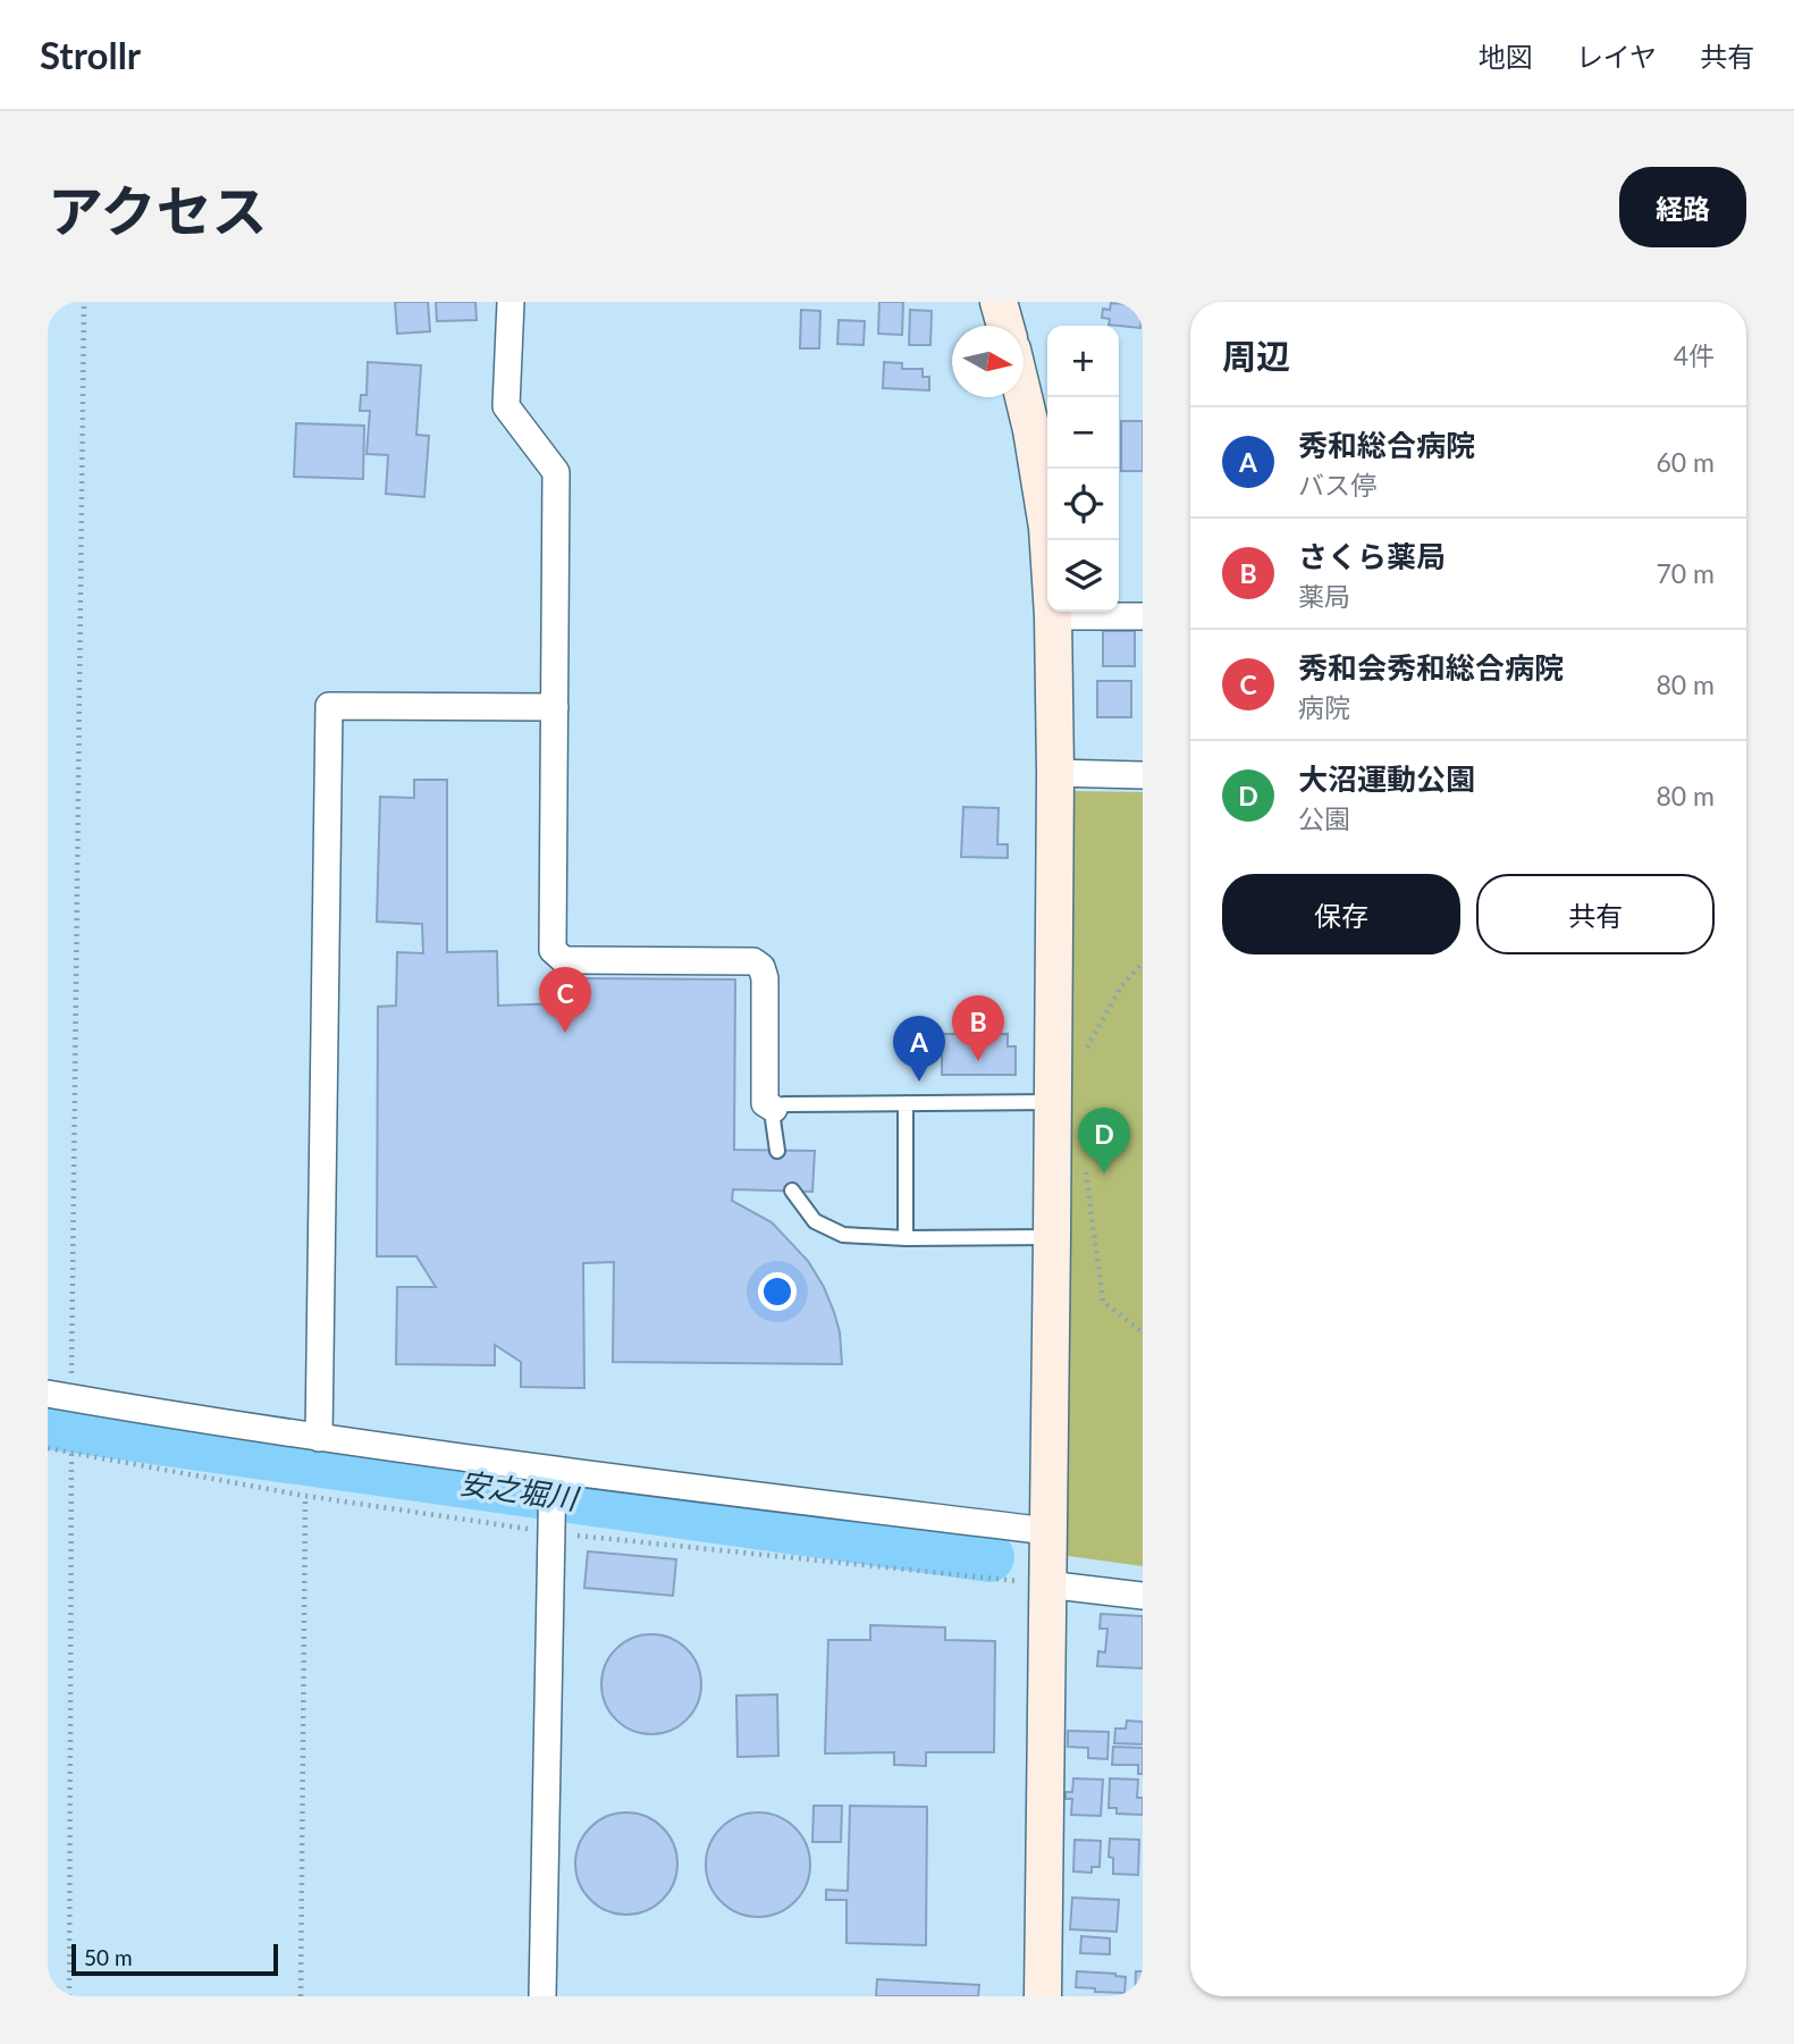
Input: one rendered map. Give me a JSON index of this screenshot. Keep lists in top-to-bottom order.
{
  "water": ["安之堀川"],
  "scale_bar": "50 m",
  "north": "right",
  "page": {
    "header": "Strollr",
    "nav": ["地図", "レイヤ", "共有"],
    "title": "アクセス",
    "buttons": [
      "経路",
      ["保存", "共有"]
    ],
    "heading": ["周辺", "4件"],
    "map_buttons": ["+", "−"],
    "list": [
      {
        "mark": "A",
        "name": "秀和総合病院",
        "note": "バス停",
        "value": "60 m"
      },
      {
        "mark": "B",
        "name": "さくら薬局",
        "note": "薬局",
        "value": "70 m"
      },
      {
        "mark": "C",
        "name": "秀和会秀和総合病院",
        "note": "病院",
        "value": "80 m"
      },
      {
        "mark": "D",
        "name": "大沼運動公園",
        "note": "公園",
        "value": "80 m"
      }
    ],
    "pins": [
      "C",
      "B",
      "A",
      "D"
    ],
    "scale": "50 m"
  }
}
